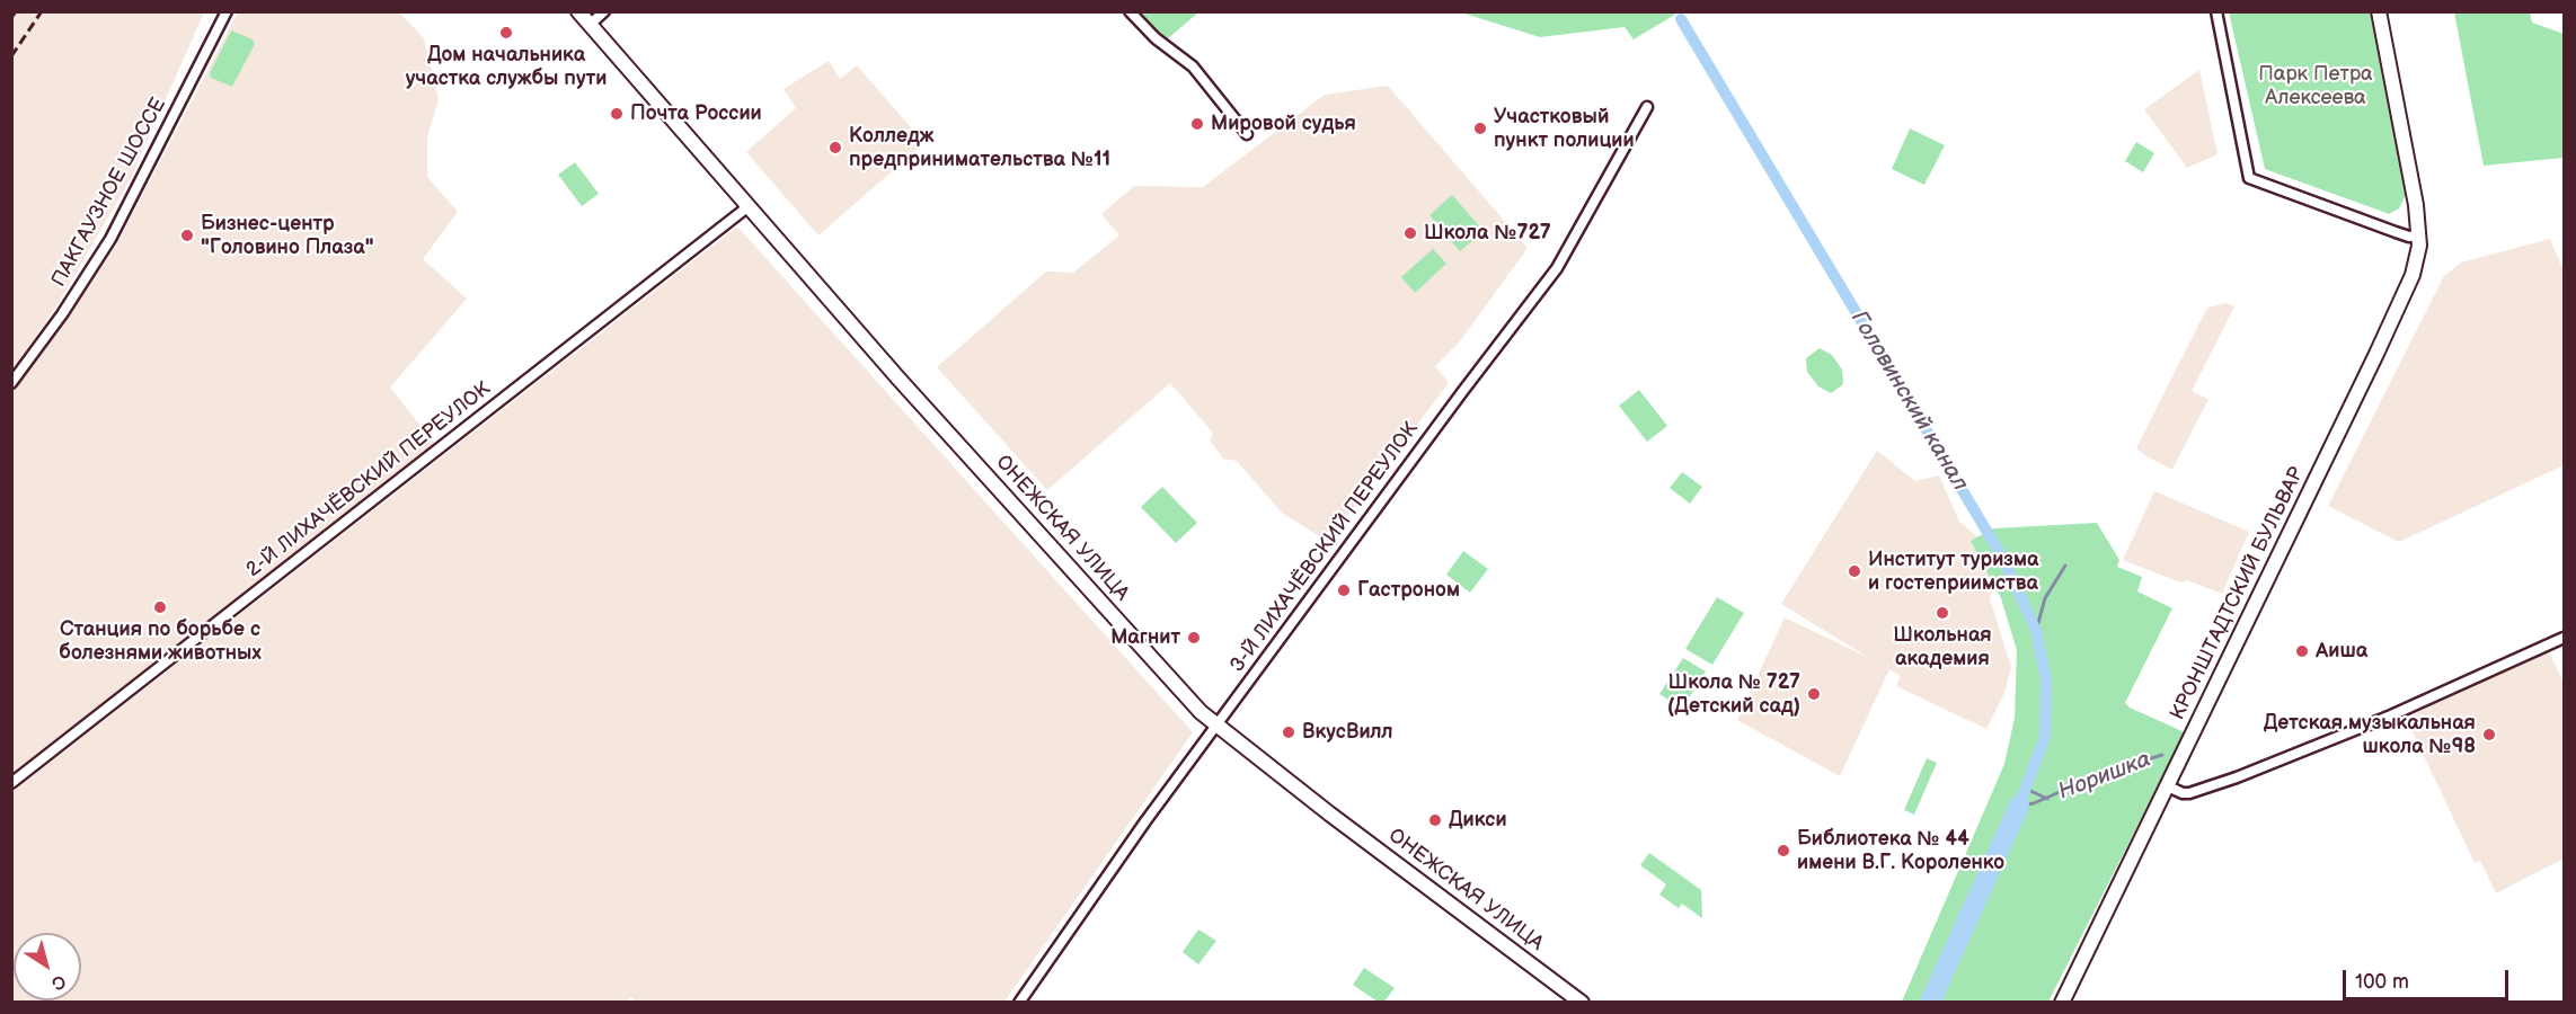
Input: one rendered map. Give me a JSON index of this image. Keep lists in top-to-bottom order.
{
  "streets": {
    "main road": ["ОНЕЖСКАЯ УЛИЦА", "КРОНШТАДТСКИЙ БУЛЬВАР"],
    "street": ["ПАКГАУЗНОЕ ШОССЕ", "2-Й ЛИХАЧЁВСКИЙ ПЕРЕУЛОК", "3-Й ЛИХАЧЁВСКИЙ ПЕРЕУЛОК"]
  },
  "crossings": [
    ["2-Й ЛИХАЧЁВСКИЙ ПЕРЕУЛОК", "ОНЕЖСКАЯ УЛИЦА"],
    ["ОНЕЖСКАЯ УЛИЦА", "3-Й ЛИХАЧЁВСКИЙ ПЕРЕУЛОК"]
  ],
  "water": ["Головинский канал", "Норишка"],
  "parks": ["Парк Петра Алексеева"],
  "places": [
    "Дом начальника участка службы пути",
    "Почта России",
    "Мировой судья",
    "Участковый пункт полиции",
    "Колледж предпринимательства №11",
    "Школа №727",
    "Бизнес-центр \"Головино Плаза\"",
    "Институт туризма и гостеприимства",
    "Гастроном",
    "Станция по борьбе с болезнями животных",
    "Школьная академия",
    "Магнит",
    "Аиша",
    "Школа № 727 (Детский сад)",
    "ВкусВилл",
    "Детская музыкальная школа №98",
    "Дикси",
    "Библиотека № 44 имени В.Г. Короленко"
  ],
  "scale_bar": "100 m",
  "north": "bottom right"
}
